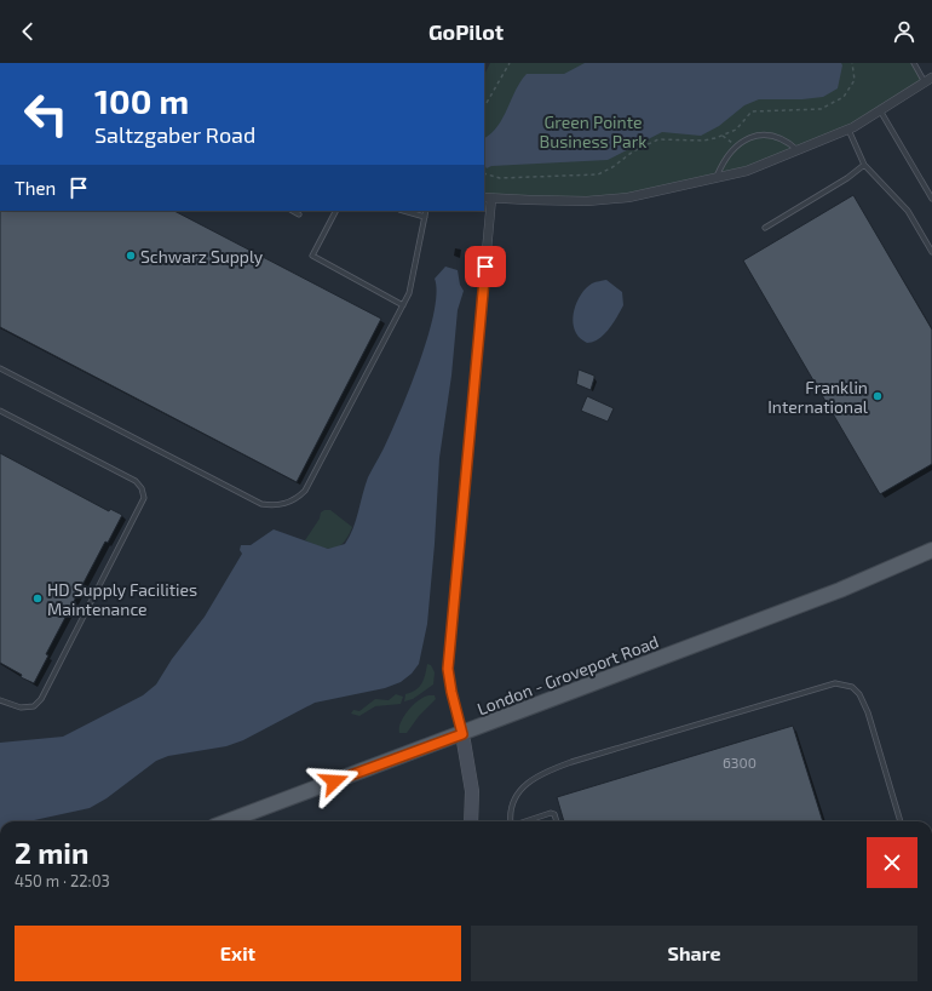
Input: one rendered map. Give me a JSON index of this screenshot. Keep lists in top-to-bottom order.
{
  "streets": {
    "main road": ["London - Groveport Road"]
  },
  "parks": ["Green Pointe Business Park"],
  "places": ["Schwarz Supply", "Franklin International", "HD Supply Facilities Maintenance"],
  "house_numbers": ["6300"],
  "page": {
    "header": "GoPilot",
    "turn": ["100 m", "Saltzgaber Road"],
    "then": "Then",
    "heading": ["2 min", "450 m · 22:03"],
    "buttons": ["Exit", "Share"]
  }
}
